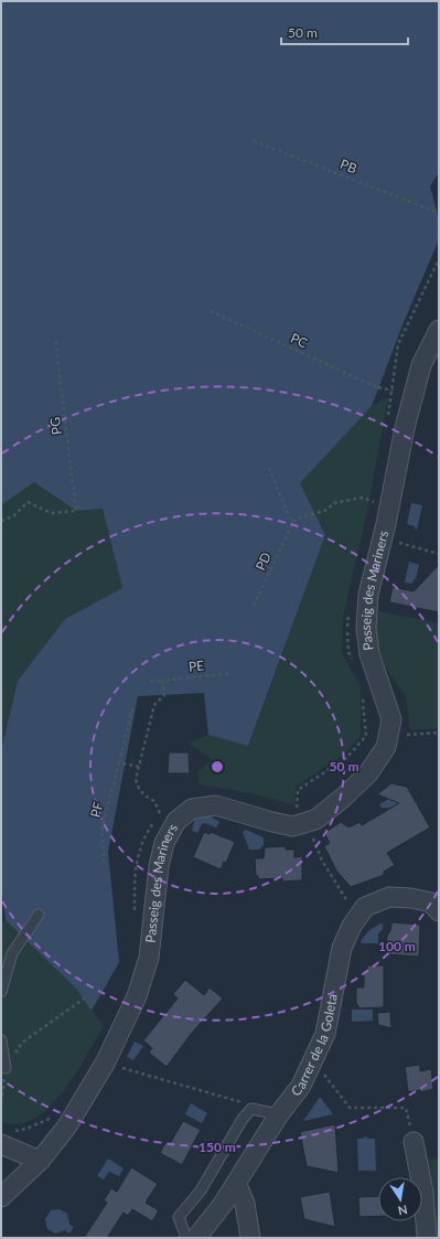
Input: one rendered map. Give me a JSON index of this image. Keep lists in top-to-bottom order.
{
  "streets": {
    "street": ["Passeig des Mariners", "Carrer de la Goleta"],
    "path": [
      "PB",
      "PC",
      "PG",
      "PD",
      "PE",
      "PF"
    ]
  },
  "scale_bar": "50 m",
  "north": "bottom",
  "rings": ["50 m", "100 m", "150 m"]
}
